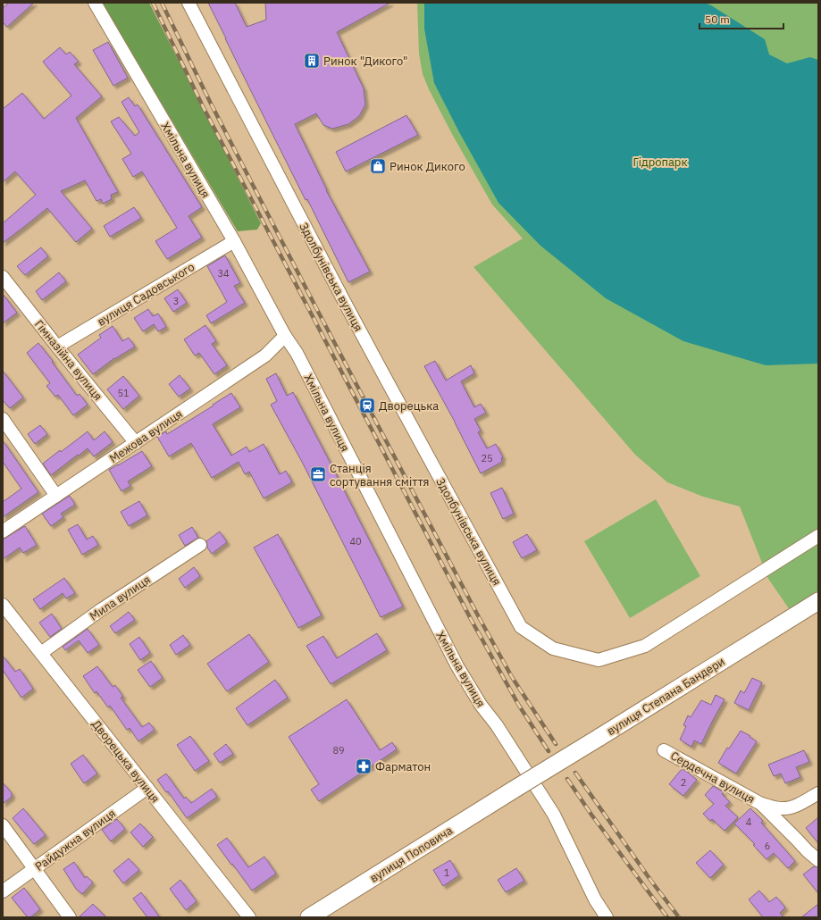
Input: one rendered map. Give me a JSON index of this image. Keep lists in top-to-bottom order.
{
  "streets": {
    "main road": ["вулиця Степана Бандери", "вулиця Поповича"],
    "street": [
      "Хмільна вулиця",
      "Здолбунівська вулиця",
      "вулиця Садовського",
      "Гімназійна вулиця",
      "Межова вулиця",
      "Мила вулиця",
      "Дворецька вулиця",
      "Сердечна вулиця",
      "Райдужна вулиця"
    ]
  },
  "crossings": [
    ["Хмільна вулиця", "вулиця Садовського"],
    ["Хмільна вулиця", "Межова вулиця"],
    ["вулиця Садовського", "Гімназійна вулиця"],
    ["Гімназійна вулиця", "Межова вулиця"],
    ["Мила вулиця", "Дворецька вулиця"],
    ["вулиця Степана Бандери", "вулиця Поповича"],
    ["Дворецька вулиця", "Райдужна вулиця"]
  ],
  "parks": ["Гідропарк"],
  "places": {
    "building": ["Ринок \"Дикого\""],
    "shop": ["Ринок Дикого"],
    "station": ["Дворецька"],
    "office": ["Станція сортування сміття"],
    "pharmacy": ["Фарматон"]
  },
  "house_numbers": [
    "34",
    "3",
    "51",
    "25",
    "40",
    "89",
    "2",
    "4",
    "6",
    "1"
  ],
  "scale_bar": "50 m"
}
